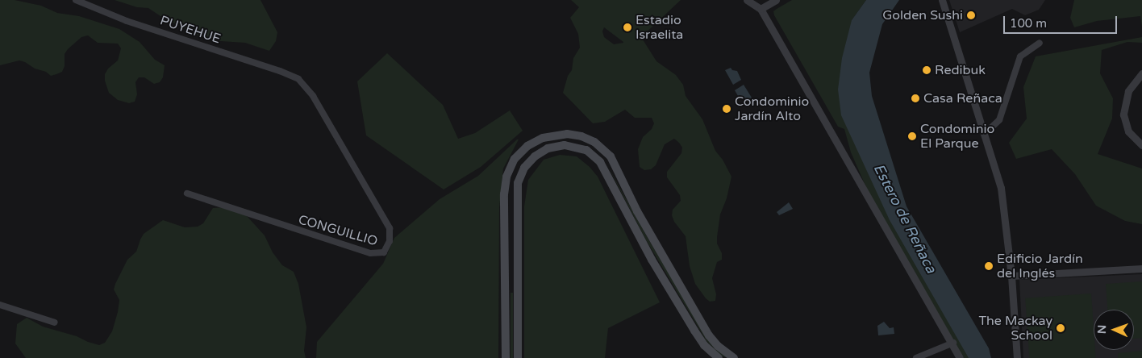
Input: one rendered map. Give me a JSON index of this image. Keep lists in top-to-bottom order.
{
  "streets": {
    "street": ["PUYEHUE", "CONGUILLIO"]
  },
  "crossings": [
    ["PUYEHUE", "CONGUILLIO"]
  ],
  "water": ["Estero de Reñaca"],
  "places": [
    "Golden Sushi",
    "Estadio Israelita",
    "Redibuk",
    "Casa Reñaca",
    "Condominio Jardín Alto",
    "Condominio El Parque",
    "Edificio Jardín del Inglés",
    "The Mackay School"
  ],
  "scale_bar": "100 m",
  "north": "left"
}
